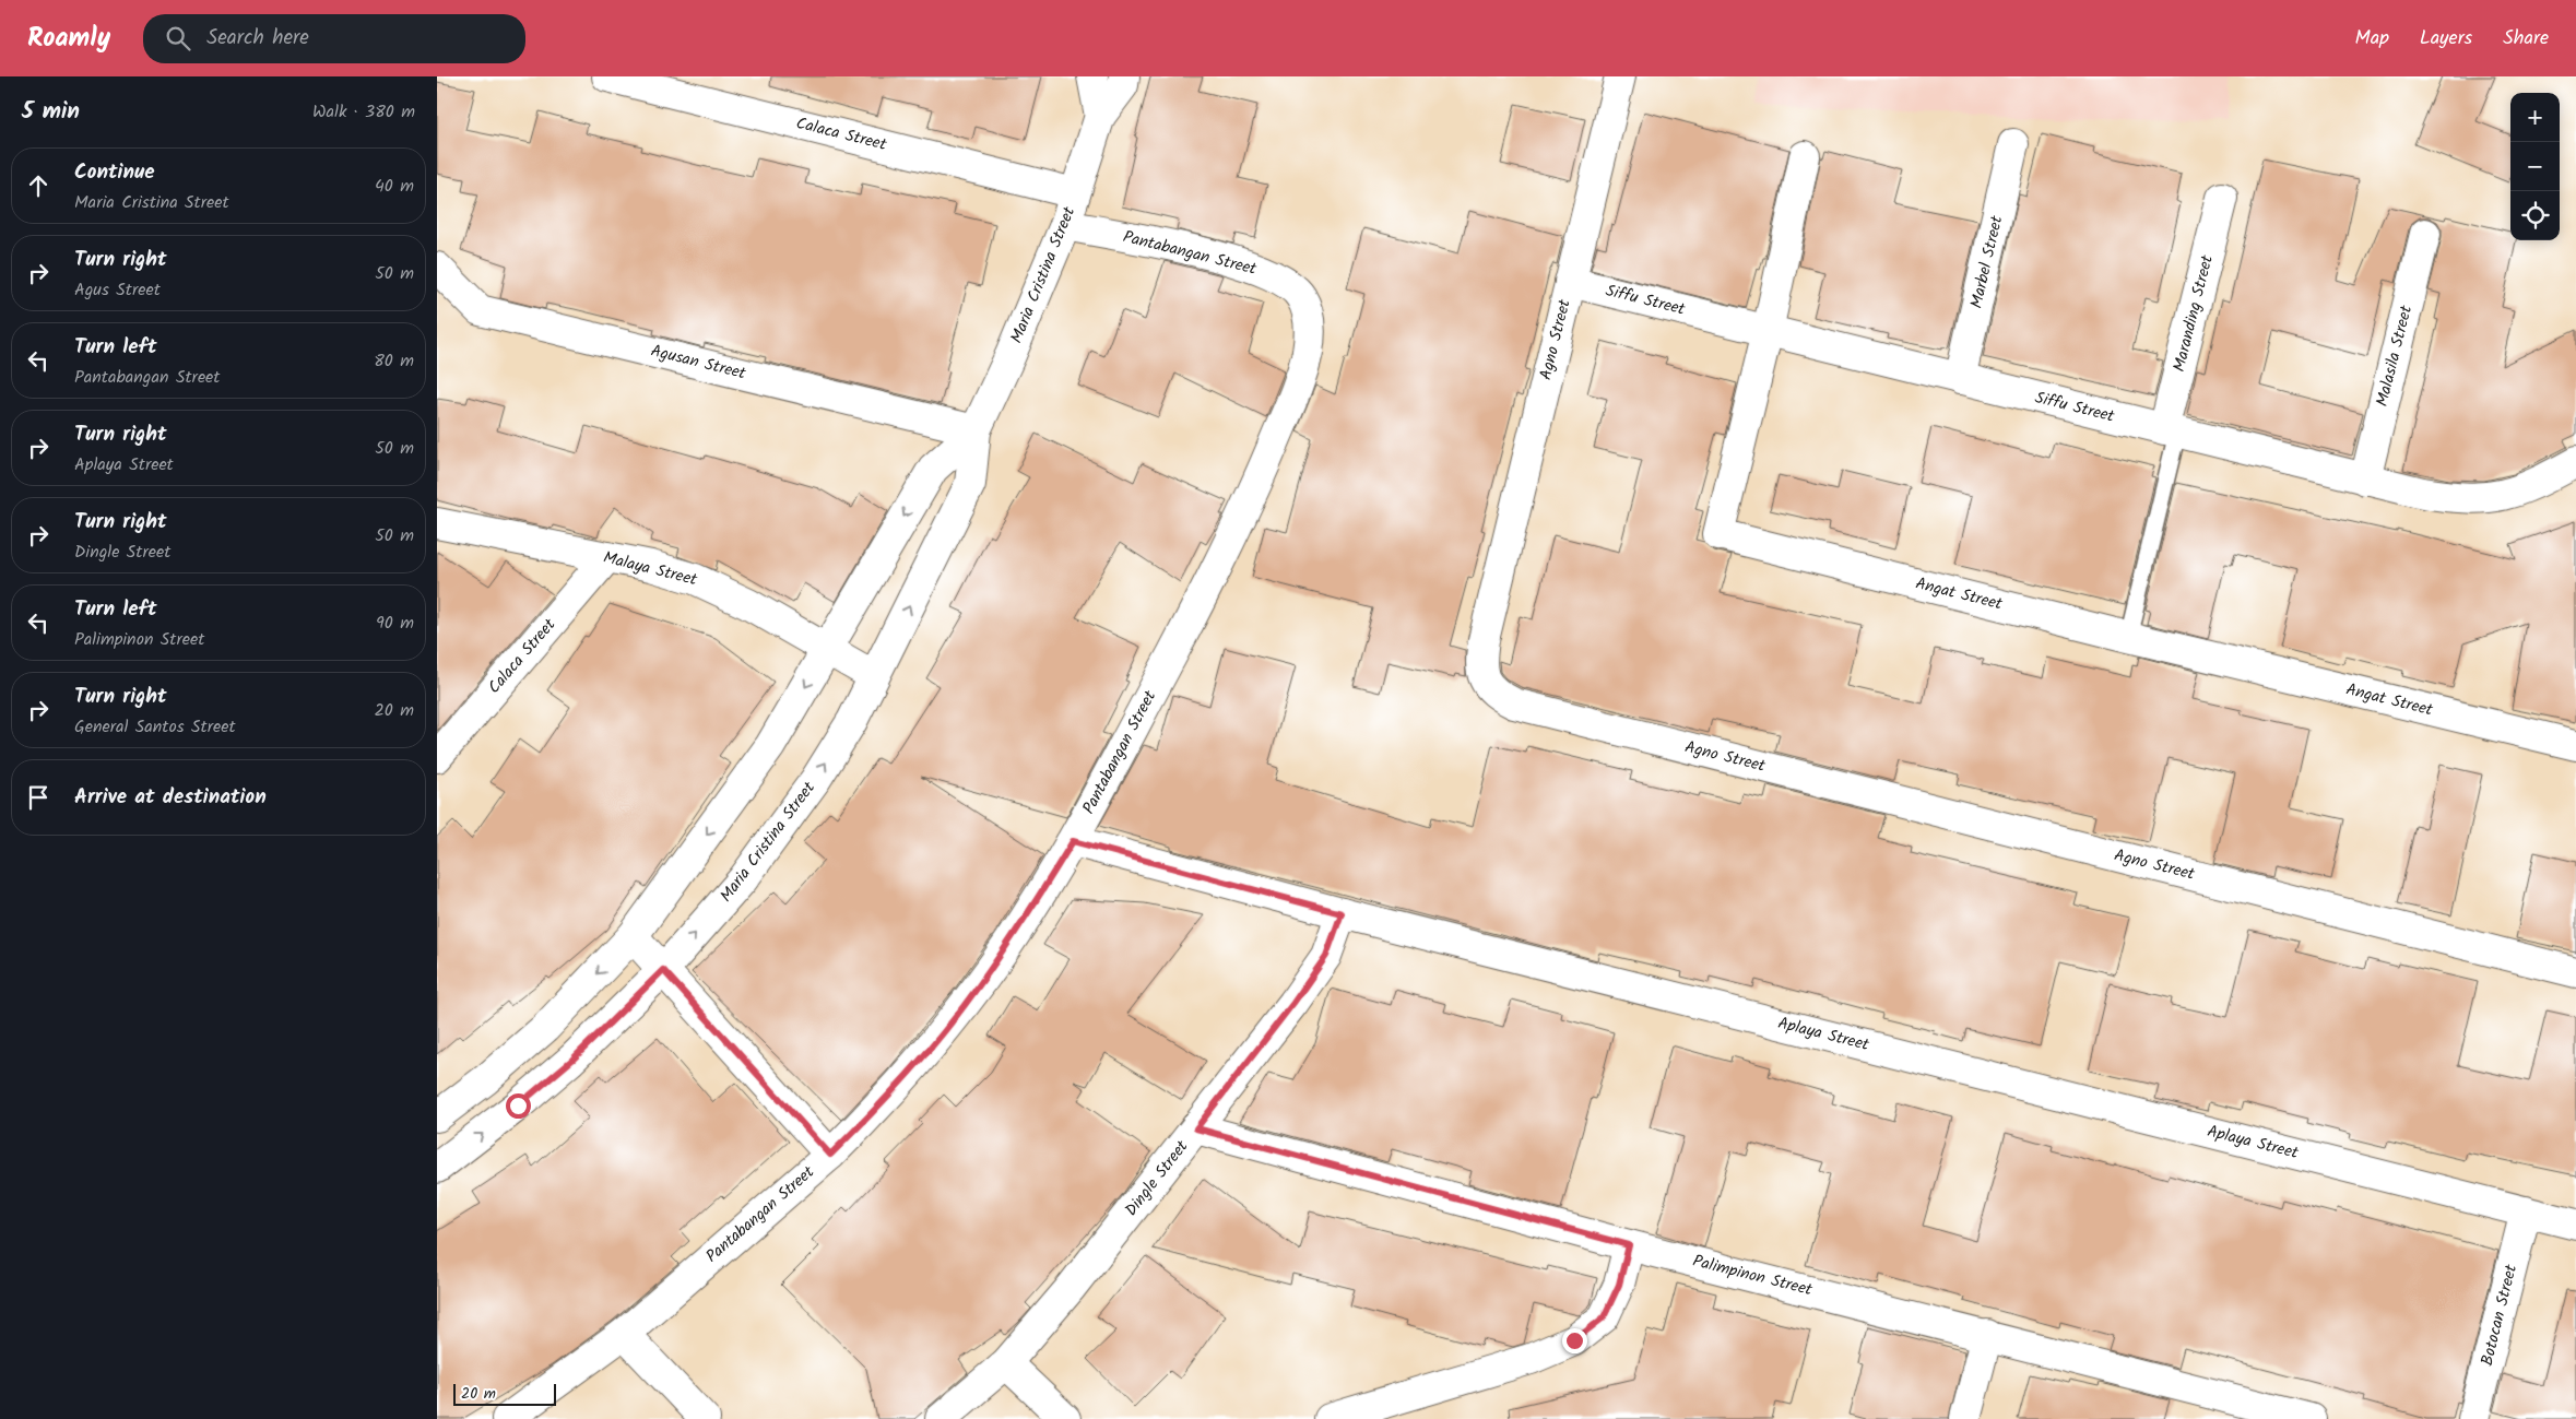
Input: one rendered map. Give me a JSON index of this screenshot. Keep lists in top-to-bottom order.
{
  "streets": {
    "street": [
      "Calaca Street",
      "Pantabangan Street",
      "Marbel Street",
      "Maria Cristina Street",
      "Siffu Street",
      "Maranding Street",
      "Agno Street",
      "Malasila Street",
      "Agusan Street",
      "Malaya Street",
      "Angat Street",
      "Aplaya Street",
      "Dingle Street",
      "Palimpinon Street",
      "Botocan Street"
    ]
  },
  "crossings": [
    ["Calaca Street", "Maria Cristina Street"],
    ["Calaca Street", "Malaya Street"],
    ["Pantabangan Street", "Maria Cristina Street"],
    ["Pantabangan Street", "Aplaya Street"],
    ["Marbel Street", "Siffu Street"],
    ["Maria Cristina Street", "Agusan Street"],
    ["Maria Cristina Street", "Malaya Street"],
    ["Siffu Street", "Maranding Street"],
    ["Siffu Street", "Agno Street"],
    ["Siffu Street", "Malasila Street"],
    ["Siffu Street", "Angat Street"],
    ["Aplaya Street", "Dingle Street"],
    ["Aplaya Street", "Botocan Street"],
    ["Dingle Street", "Palimpinon Street"]
  ],
  "scale_bar": "20 m",
  "page": {
    "header": "Roamly",
    "search": "Search here",
    "nav": ["Map", "Layers", "Share"],
    "heading": ["5 min", "Walk · 380 m"],
    "map_buttons": ["+", "−"],
    "list": [
      ["Continue", "Maria Cristina Street", "40 m"],
      ["Turn right", "Agus Street", "50 m"],
      ["Turn left", "Pantabangan Street", "80 m"],
      ["Turn right", "Aplaya Street", "50 m"],
      ["Turn right", "Dingle Street", "50 m"],
      ["Turn left", "Palimpinon Street", "90 m"],
      ["Turn right", "General Santos Street", "20 m"],
      "Arrive at destination"
    ],
    "scale": "20 m"
  }
}
